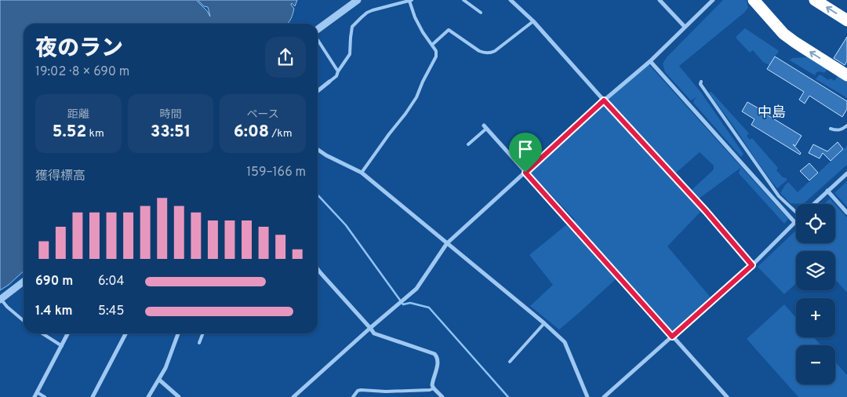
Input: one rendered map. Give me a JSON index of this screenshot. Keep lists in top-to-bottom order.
{
  "districts": ["中島"],
  "page": {
    "heading": ["夜のラン", "19:02 · 8 × 690 m"],
    "stats": [
      ["距離", "5.52 km"],
      ["時間", "33:51"],
      ["ペース", "6:08 /km"]
    ],
    "chart": ["獲得標高", "159–166 m"],
    "map_buttons": ["+", "−"],
    "list": [
      {
        "name": "690 m",
        "note": "6:04"
      },
      {
        "name": "1.4 km",
        "note": "5:45"
      }
    ]
  }
}
